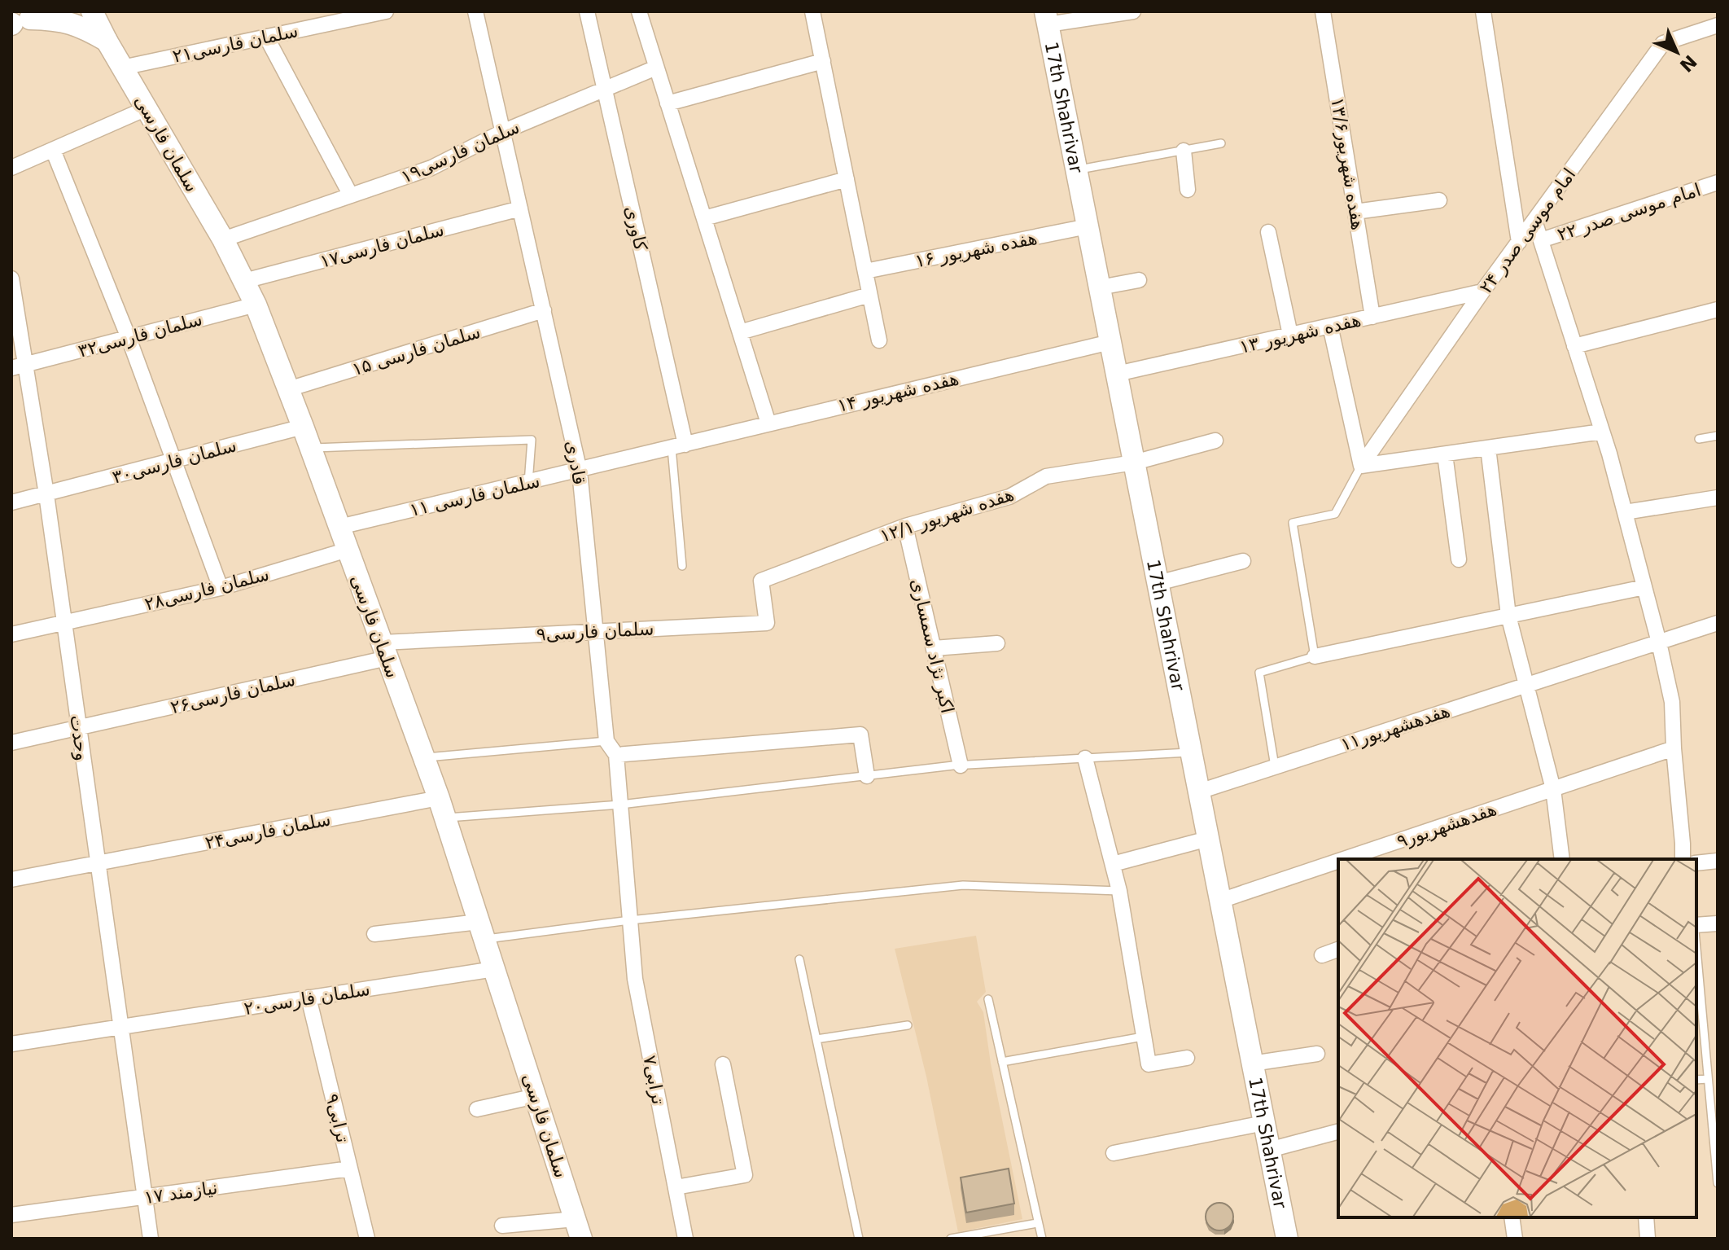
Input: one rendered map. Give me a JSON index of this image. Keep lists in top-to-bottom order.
{
  "streets": {
    "street": [
      "سلمان فارسی۲۱",
      "17th Shahrivar",
      "سلمان فارسی",
      "سلمان فارسی۱۹",
      "هفده شهریور۱۳/۶",
      "امام موسی صدر ۲۲",
      "کاوری",
      "امام موسی صدر ۲۴",
      "سلمان فارسی۱۷",
      "هفده شهریور ۱۶",
      "هفده شهریور ۱۳",
      "سلمان فارسی۳۲",
      "سلمان فارسی ۱۵",
      "هفده شهریور ۱۴",
      "سلمان فارسی۳۰",
      "قادری",
      "سلمان فارسی ۱۱",
      "هفده شهریور ۱۲/۱",
      "سلمان فارسی۲۸",
      "سلمان فارسی۹",
      "اکبر نژاد سمساری",
      "سلمان فارسی۲۶",
      "هفدهشهریور۱۱",
      "وحدت",
      "هفدهشهریور۹",
      "سلمان فارسی۲۴",
      "سلمان فارسی۲۰",
      "ترابی۷",
      "ترابی۹",
      "نیازمند ۱۷"
    ]
  },
  "crossings": [
    ["سلمان فارسی۲۱", "سلمان فارسی"],
    ["17th Shahrivar", "هفده شهریور ۱۶"],
    ["17th Shahrivar", "هفده شهریور ۱۳"],
    ["17th Shahrivar", "هفده شهریور ۱۴"],
    ["17th Shahrivar", "هفده شهریور ۱۲/۱"],
    ["17th Shahrivar", "هفدهشهریور۱۱"],
    ["17th Shahrivar", "هفدهشهریور۹"],
    ["سلمان فارسی", "سلمان فارسی۱۹"],
    ["سلمان فارسی", "سلمان فارسی۱۷"],
    ["سلمان فارسی", "سلمان فارسی۳۲"],
    ["سلمان فارسی", "سلمان فارسی ۱۵"],
    ["سلمان فارسی", "سلمان فارسی۳۰"],
    ["سلمان فارسی", "سلمان فارسی ۱۱"],
    ["سلمان فارسی", "سلمان فارسی۲۸"],
    ["سلمان فارسی", "سلمان فارسی۹"],
    ["سلمان فارسی", "سلمان فارسی۲۶"],
    ["سلمان فارسی", "سلمان فارسی۲۴"],
    ["سلمان فارسی", "سلمان فارسی۲۰"],
    ["سلمان فارسی۱۹", "کاوری"],
    ["سلمان فارسی۱۹", "قادری"],
    ["هفده شهریور۱۳/۶", "هفده شهریور ۱۳"],
    ["کاوری", "هفده شهریور ۱۴"],
    ["کاوری", "سلمان فارسی ۱۱"],
    ["امام موسی صدر ۲۴", "هفده شهریور ۱۳"],
    ["سلمان فارسی۱۷", "قادری"],
    ["سلمان فارسی۳۲", "وحدت"],
    ["سلمان فارسی ۱۵", "قادری"],
    ["هفده شهریور ۱۴", "سلمان فارسی ۱۱"],
    ["سلمان فارسی۳۰", "وحدت"],
    ["قادری", "سلمان فارسی ۱۱"],
    ["قادری", "سلمان فارسی۹"],
    ["هفده شهریور ۱۲/۱", "سلمان فارسی۹"],
    ["هفده شهریور ۱۲/۱", "اکبر نژاد سمساری"],
    ["سلمان فارسی۲۸", "وحدت"],
    ["سلمان فارسی۹", "سلمان فارسی۲۶"],
    ["سلمان فارسی۲۶", "وحدت"],
    ["وحدت", "سلمان فارسی۲۴"],
    ["وحدت", "سلمان فارسی۲۰"],
    ["وحدت", "نیازمند ۱۷"],
    ["سلمان فارسی۲۰", "ترابی۹"],
    ["ترابی۹", "نیازمند ۱۷"]
  ],
  "north": "bottom right"
}
